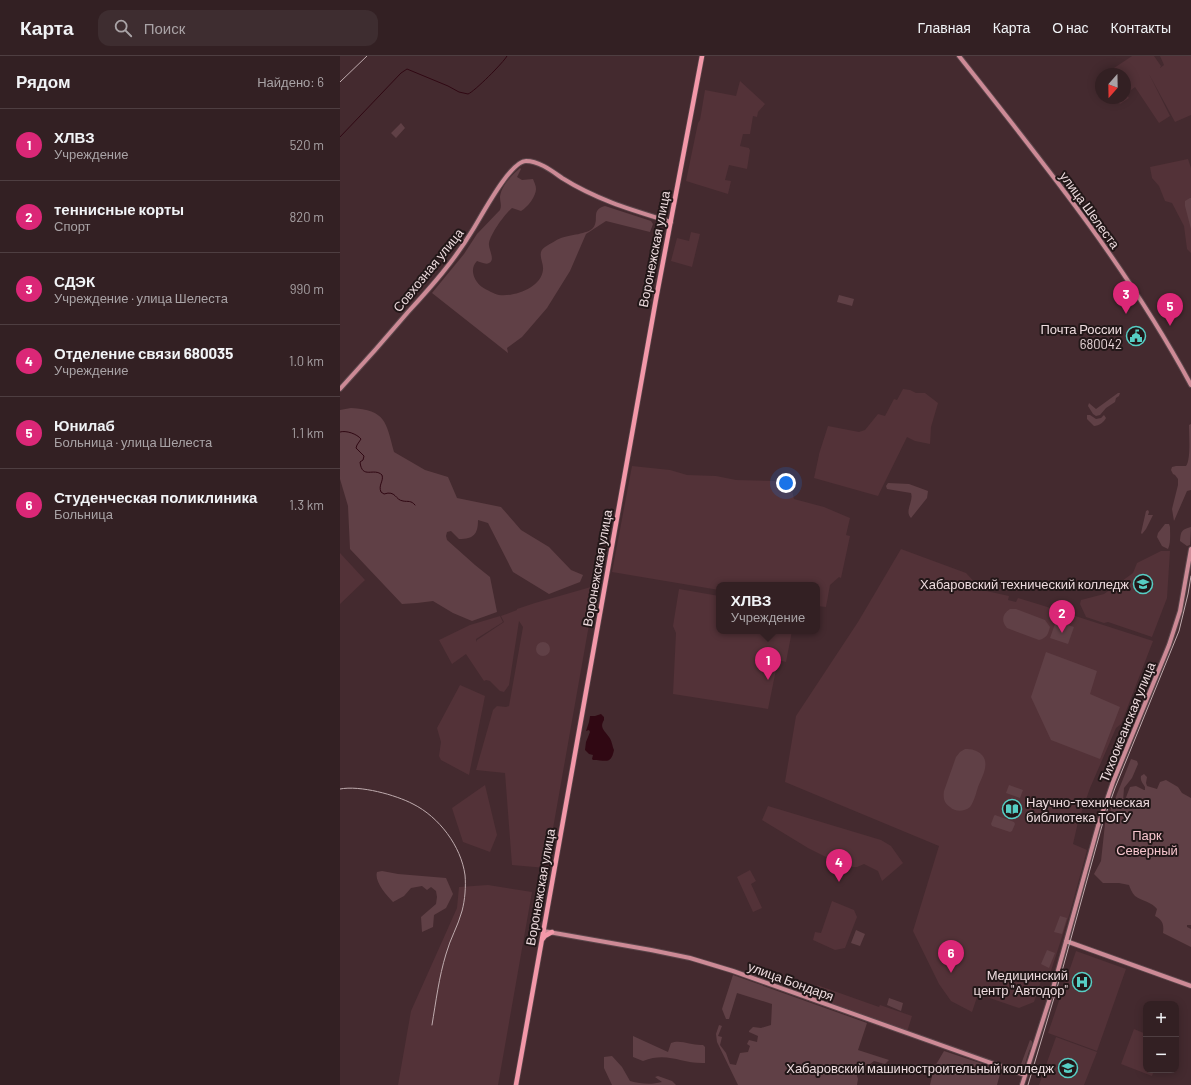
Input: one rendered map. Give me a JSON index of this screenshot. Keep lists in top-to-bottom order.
{
  "streets": {
    "highway": ["Воронежская улица"],
    "main road": [
      "улица Шелеста",
      "Совхозная улица",
      "Тихоокеанская улица",
      "улица Бондаря"
    ]
  },
  "crossings": [
    ["Воронежская улица", "Совхозная улица"],
    ["Воронежская улица", "улица Бондаря"],
    ["Тихоокеанская улица", "улица Бондаря"]
  ],
  "parks": ["Парк Северный"],
  "places": {
    "public building": ["Почта России 680042"],
    "school or university": ["Хабаровский технический колледж", "Хабаровский машиностроительный колледж"],
    "library": ["Научно-техническая библиотека ТОГУ"],
    "hospital": ["Медицинский центр \"Автодор\""]
  },
  "north": "bottom",
  "page": {
    "header": "Карта",
    "search": "Поиск",
    "nav": [
      "Главная",
      "Карта",
      "О нас",
      "Контакты"
    ],
    "heading": ["Рядом", "Найдено: 6"],
    "list": [
      {
        "mark": "1",
        "name": "ХЛВЗ",
        "note": "Учреждение",
        "value": "520 m"
      },
      {
        "mark": "2",
        "name": "теннисные корты",
        "note": "Спорт",
        "value": "820 m"
      },
      {
        "mark": "3",
        "name": "СДЭК",
        "note": "Учреждение · улица Шелеста",
        "value": "990 m"
      },
      {
        "mark": "4",
        "name": "Отделение связи 680035",
        "note": "Учреждение",
        "value": "1.0 km"
      },
      {
        "mark": "5",
        "name": "Юнилаб",
        "note": "Больница · улица Шелеста",
        "value": "1.1 km"
      },
      {
        "mark": "6",
        "name": "Студенческая поликлиника",
        "note": "Больница",
        "value": "1.3 km"
      }
    ],
    "pins": [
      "3",
      "5",
      "2",
      "1",
      "4",
      "6"
    ],
    "popup": ["ХЛВЗ", "Учреждение"],
    "map_buttons": ["+", "−"]
  }
}
